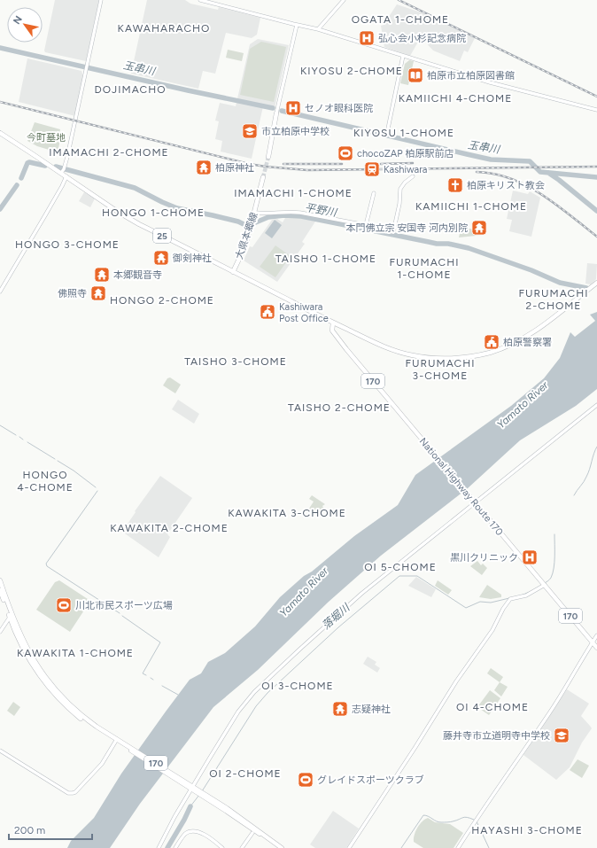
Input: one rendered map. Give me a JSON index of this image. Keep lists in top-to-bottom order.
{
  "streets": {
    "highway": [
      "25",
      "大県本郷線",
      "170",
      "National Highway Route 170"
    ]
  },
  "crossings": [
    ["25", "大県本郷線"],
    ["25", "National Highway Route 170"]
  ],
  "districts": [
    "OGATA 1-CHOME",
    "KAWAHARACHO",
    "KIYOSU 2-CHOME",
    "DOJIMACHO",
    "KAMIICHI 4-CHOME",
    "KIYOSU 1-CHOME",
    "IMAMACHI 2-CHOME",
    "IMAMACHI 1-CHOME",
    "KAMIICHI 1-CHOME",
    "HONGO 1-CHOME",
    "HONGO 3-CHOME",
    "TAISHO 1-CHOME",
    "FURUMACHI 1-CHOME",
    "FURUMACHI 2-CHOME",
    "HONGO 2-CHOME",
    "TAISHO 3-CHOME",
    "FURUMACHI 3-CHOME",
    "TAISHO 2-CHOME",
    "HONGO 4-CHOME",
    "KAWAKITA 3-CHOME",
    "KAWAKITA 2-CHOME",
    "OI 5-CHOME",
    "KAWAKITA 1-CHOME",
    "OI 3-CHOME",
    "OI 4-CHOME",
    "OI 2-CHOME",
    "HAYASHI 3-CHOME"
  ],
  "water": [
    "玉串川",
    "平野川",
    "Yamato River",
    "落堀川"
  ],
  "parks": ["今町墓地"],
  "places": {
    "hospital": ["弘心会小杉記念病院", "セノオ眼科医院", "黒川クリニック"],
    "library": ["柏原市立柏原図書館"],
    "school or university": ["市立柏原中学校", "藤井寺市立道明寺中学校"],
    "sports": ["chocoZAP 柏原駅前店", "川北市民スポーツ広場", "グレイドスポーツクラブ"],
    "temple": [
      "柏原神社",
      "本門佛立宗 安国寺 河内別院",
      "御剣神社",
      "本郷観音寺",
      "佛照寺",
      "志疑神社"
    ],
    "station": ["Kashiwara"],
    "church": ["柏原キリスト教会"],
    "public building": ["Kashiwara Post Office", "柏原警察署"]
  },
  "scale_bar": "200 m",
  "north": "top left"
}
